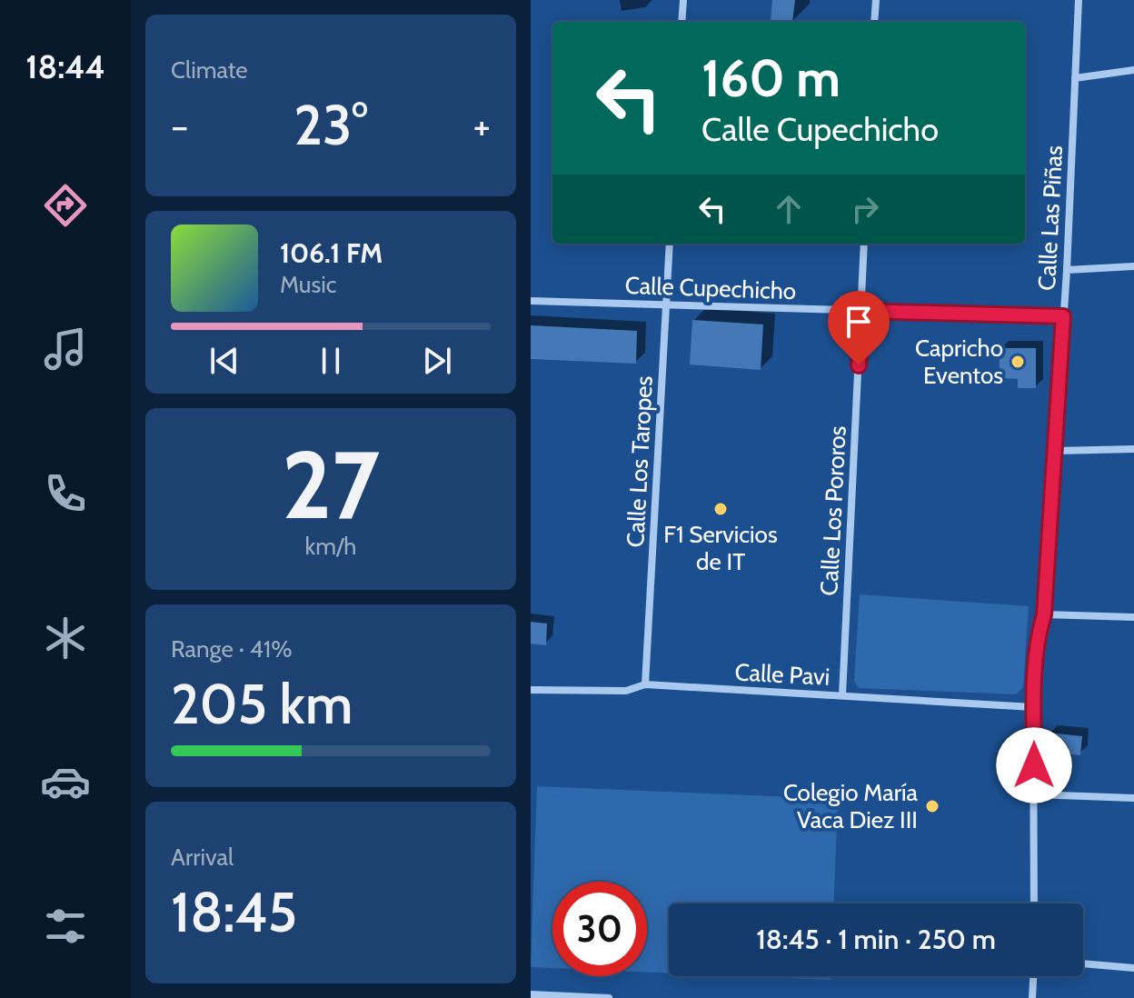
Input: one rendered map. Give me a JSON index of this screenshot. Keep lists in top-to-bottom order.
{
  "streets": {
    "street": [
      "Calle Las Piñas",
      "Calle Cupechicho",
      "Calle Los Taropes",
      "Calle Los Pororos",
      "Calle Pavi"
    ]
  },
  "crossings": [
    ["Calle Las Piñas", "Calle Cupechicho"],
    ["Calle Las Piñas", "Calle Pavi"],
    ["Calle Cupechicho", "Calle Los Taropes"],
    ["Calle Cupechicho", "Calle Los Pororos"],
    ["Calle Los Taropes", "Calle Pavi"],
    ["Calle Los Pororos", "Calle Pavi"]
  ],
  "places": ["Capricho Eventos", "F1 Servicios de IT", "Colegio María Vaca Diez III"],
  "page": {
    "tabs": "18:44",
    "tile": [
      "Climate",
      ["27", "km/h"],
      ["Range · 41%", "205 km"],
      ["Arrival", "18:45"]
    ],
    "turn": ["160 m", "Calle Cupechicho"],
    "heat": ["−", "23°", "+"],
    "song": ["106.1 FM", "Music"],
    "limit": "30",
    "trip": "18:45 · 1 min · 250 m"
  }
}
